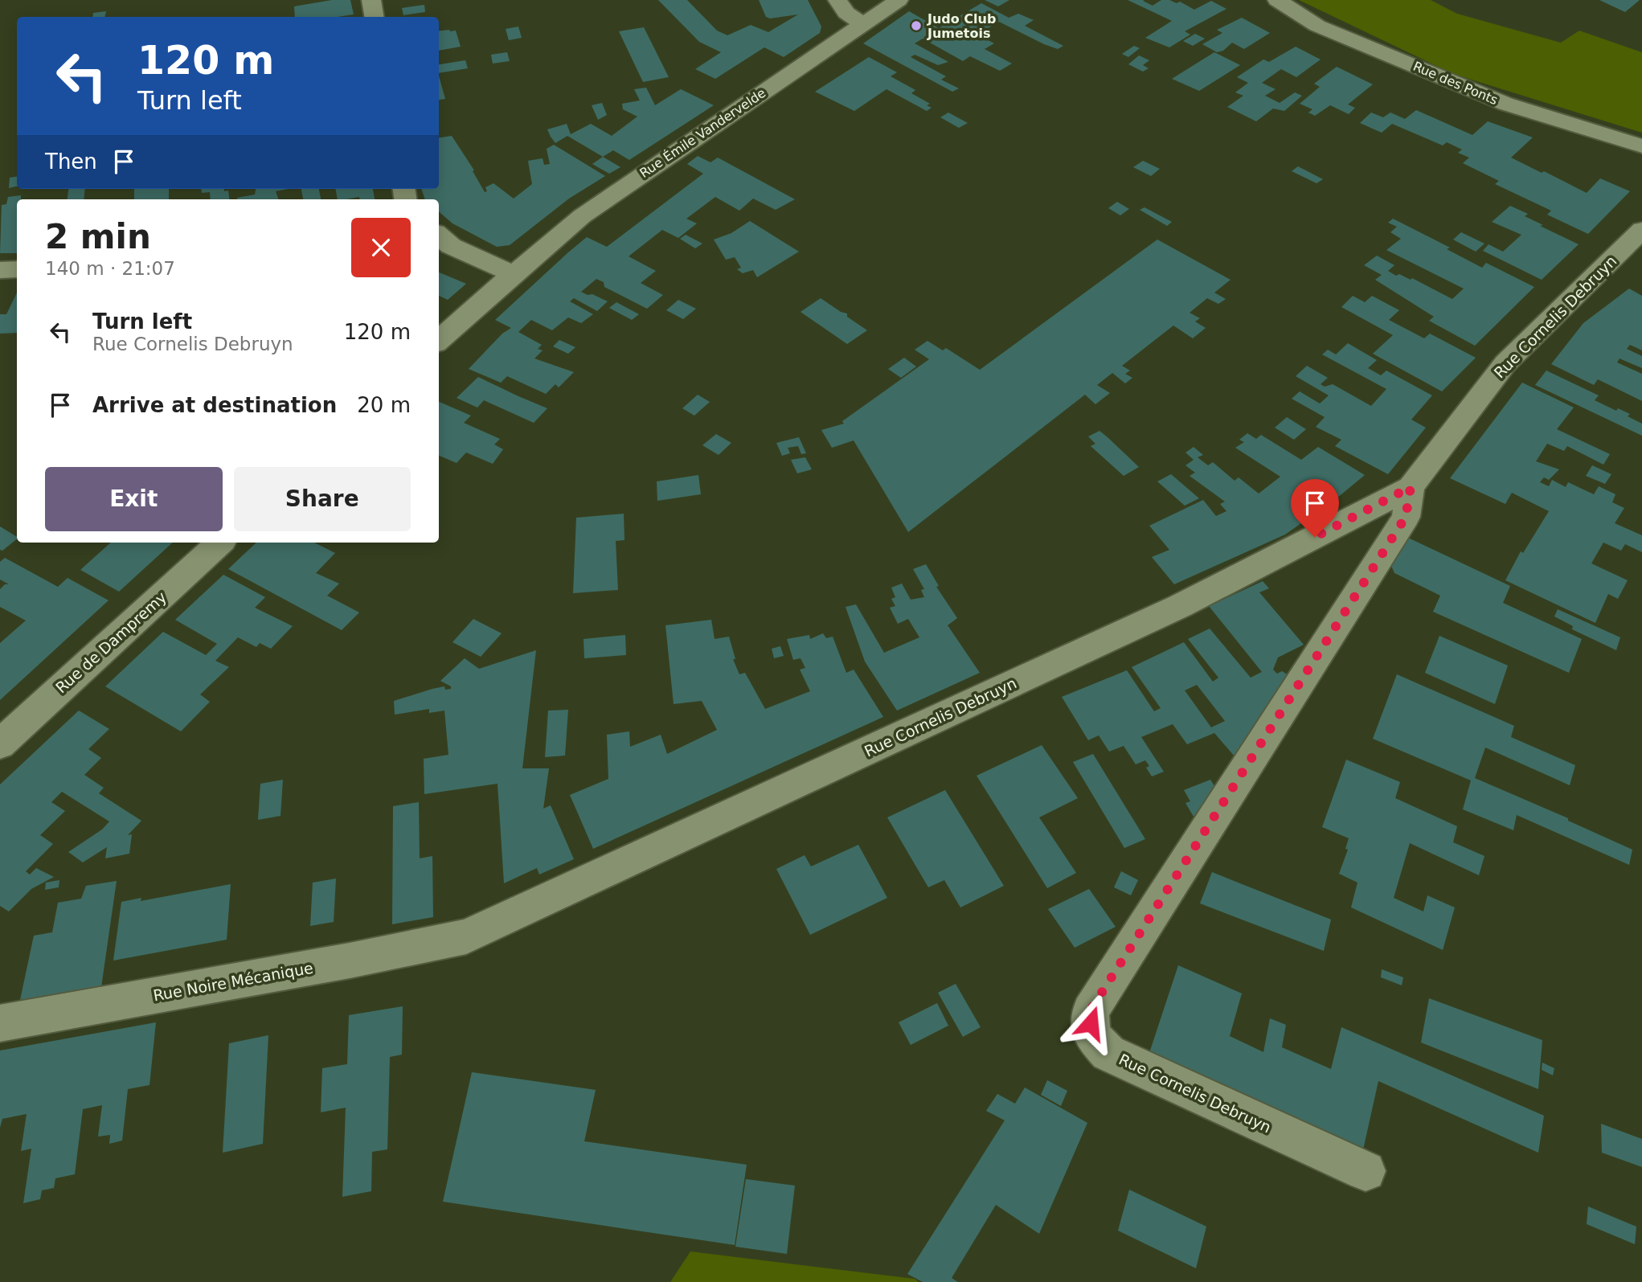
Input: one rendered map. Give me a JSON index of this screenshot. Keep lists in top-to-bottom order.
{
  "streets": {
    "street": [
      "Rue des Ponts",
      "Rue Émile Vandervelde",
      "Rue Cornelis Debruyn",
      "Rue de Dampremy",
      "Rue Noire Mécanique"
    ]
  },
  "crossings": [
    ["Rue Cornelis Debruyn", "Rue Noire Mécanique"]
  ],
  "places": ["Judo Club Jumetois"],
  "page": {
    "turn": ["120 m", "Turn left"],
    "then": "Then",
    "heading": ["2 min", "140 m · 21:07"],
    "list": [
      {
        "name": "Turn left",
        "note": "Rue Cornelis Debruyn",
        "value": "120 m"
      },
      {
        "name": "Arrive at destination",
        "value": "20 m"
      }
    ],
    "buttons": ["Exit", "Share"]
  }
}
